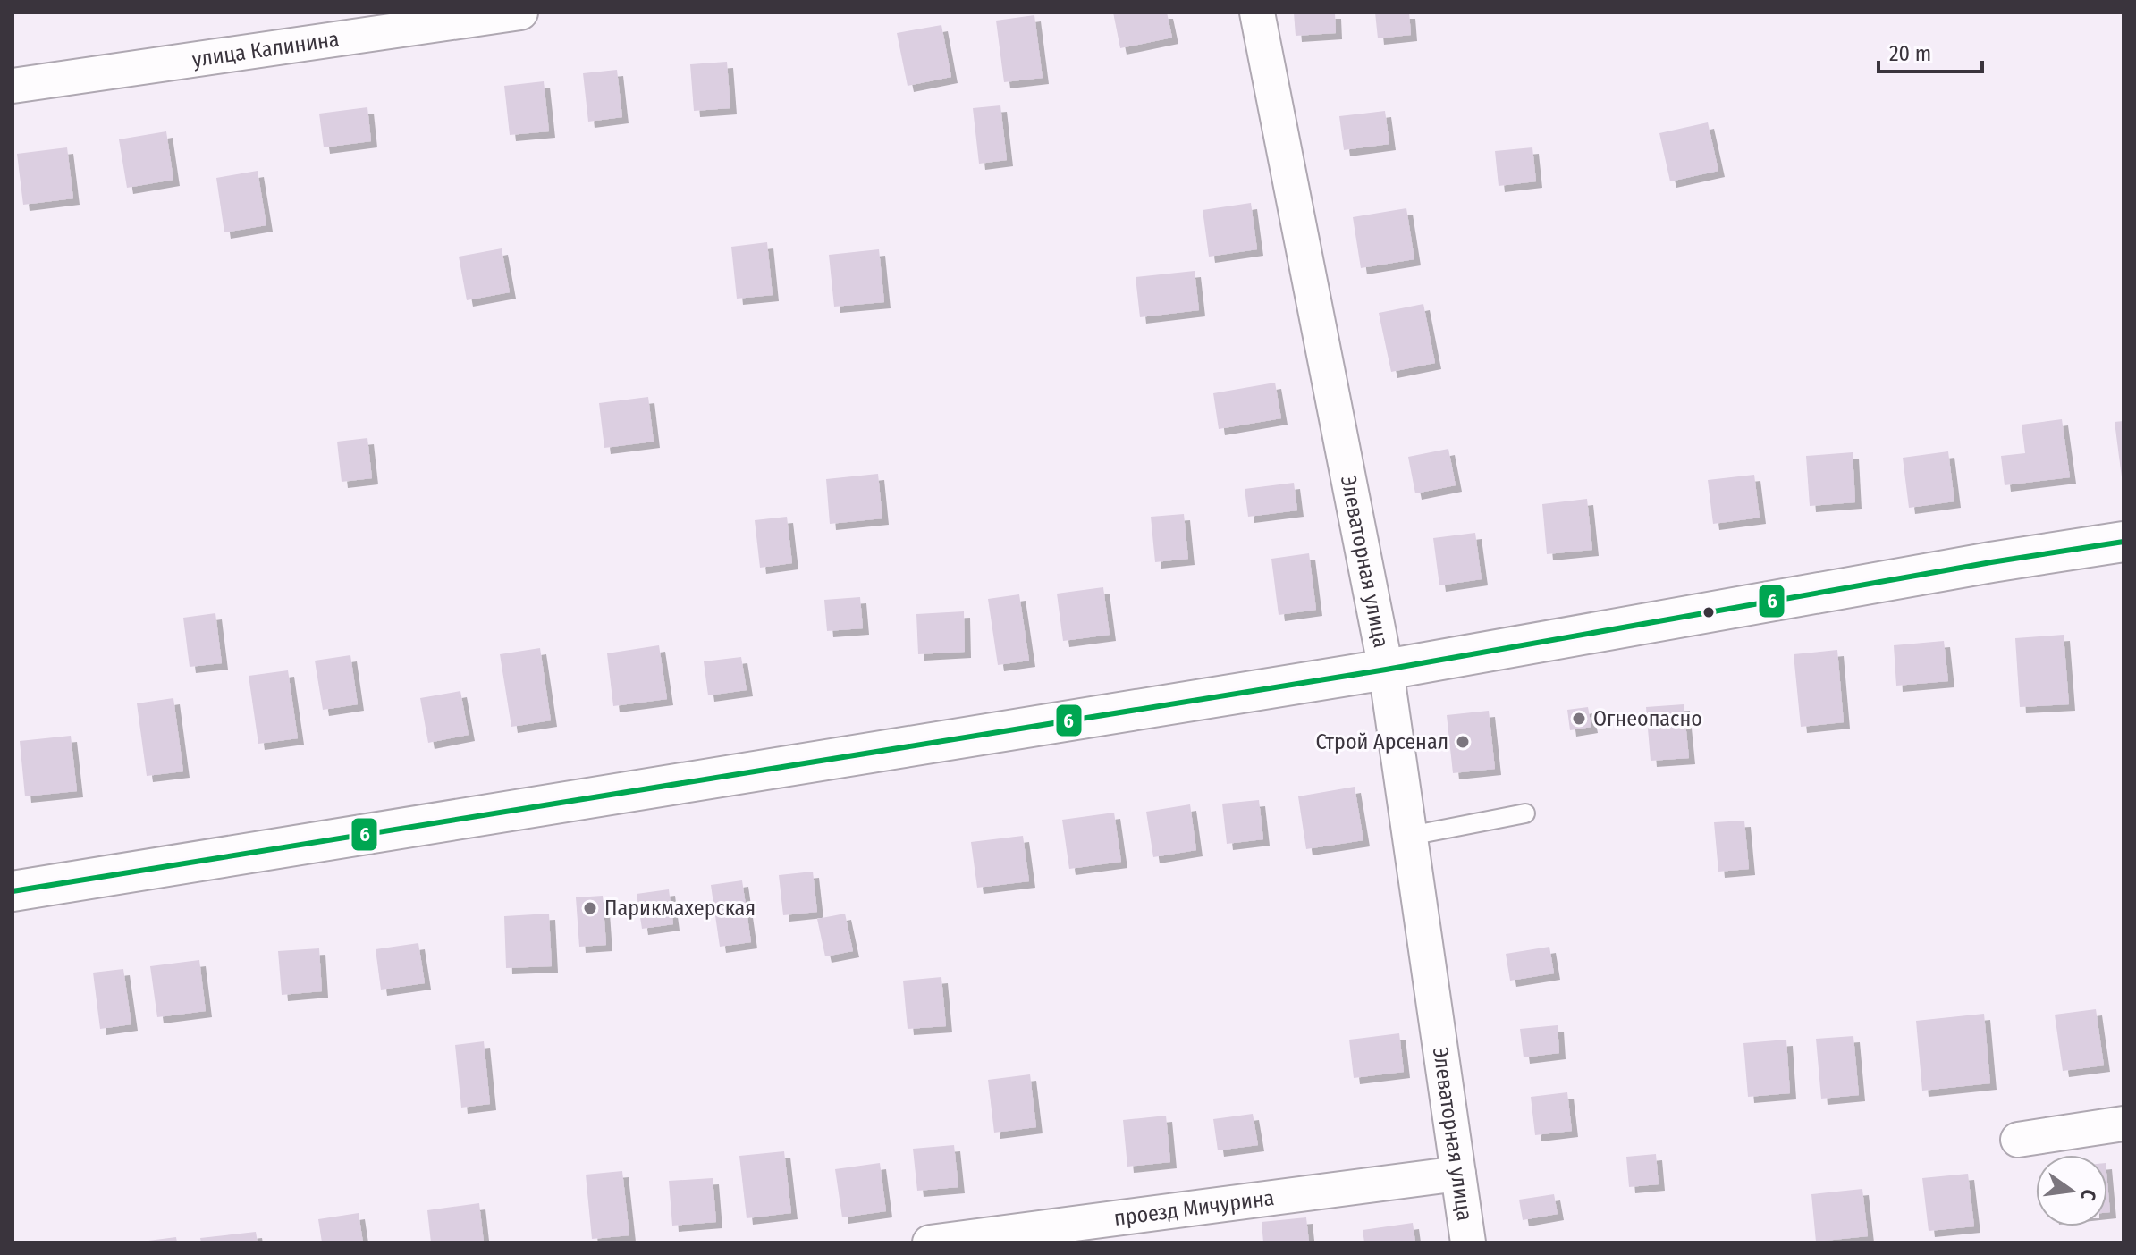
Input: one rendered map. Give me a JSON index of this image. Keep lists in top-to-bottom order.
{
  "streets": {
    "street": ["улица Калинина", "Элеваторная улица", "проезд Мичурина"]
  },
  "crossings": [
    ["Элеваторная улица", "проезд Мичурина"]
  ],
  "places": ["Огнеопасно", "Строй Арсенал", "Парикмахерская"],
  "lines": ["transit line 6"],
  "scale_bar": "20 m",
  "north": "right"
}
